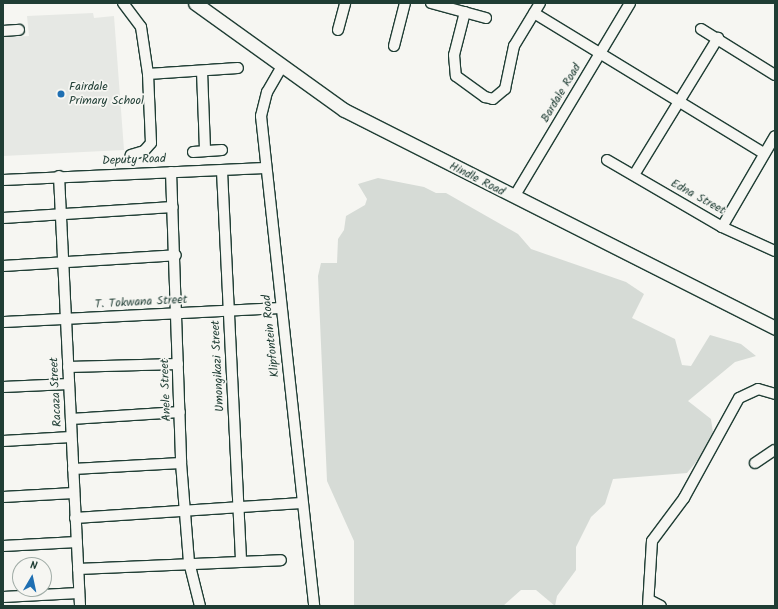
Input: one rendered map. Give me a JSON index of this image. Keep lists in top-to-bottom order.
{
  "streets": {
    "main road": ["Hindle Road"],
    "street": [
      "Bardale Road",
      "Deputy Road",
      "Edna Street",
      "T. Tokwana Street",
      "Klipfontein Road",
      "Umongikazi Street",
      "Anele Street",
      "Racaza Street"
    ]
  },
  "crossings": [
    ["Bardale Road", "Hindle Road"],
    ["Deputy Road", "Klipfontein Road"],
    ["Deputy Road", "Umongikazi Street"],
    ["Deputy Road", "Anele Street"],
    ["Deputy Road", "Racaza Street"],
    ["Hindle Road", "Klipfontein Road"],
    ["T. Tokwana Street", "Klipfontein Road"],
    ["T. Tokwana Street", "Umongikazi Street"],
    ["T. Tokwana Street", "Anele Street"],
    ["T. Tokwana Street", "Racaza Street"]
  ],
  "places": ["Fairdale Primary School"],
  "north": "top"
}
